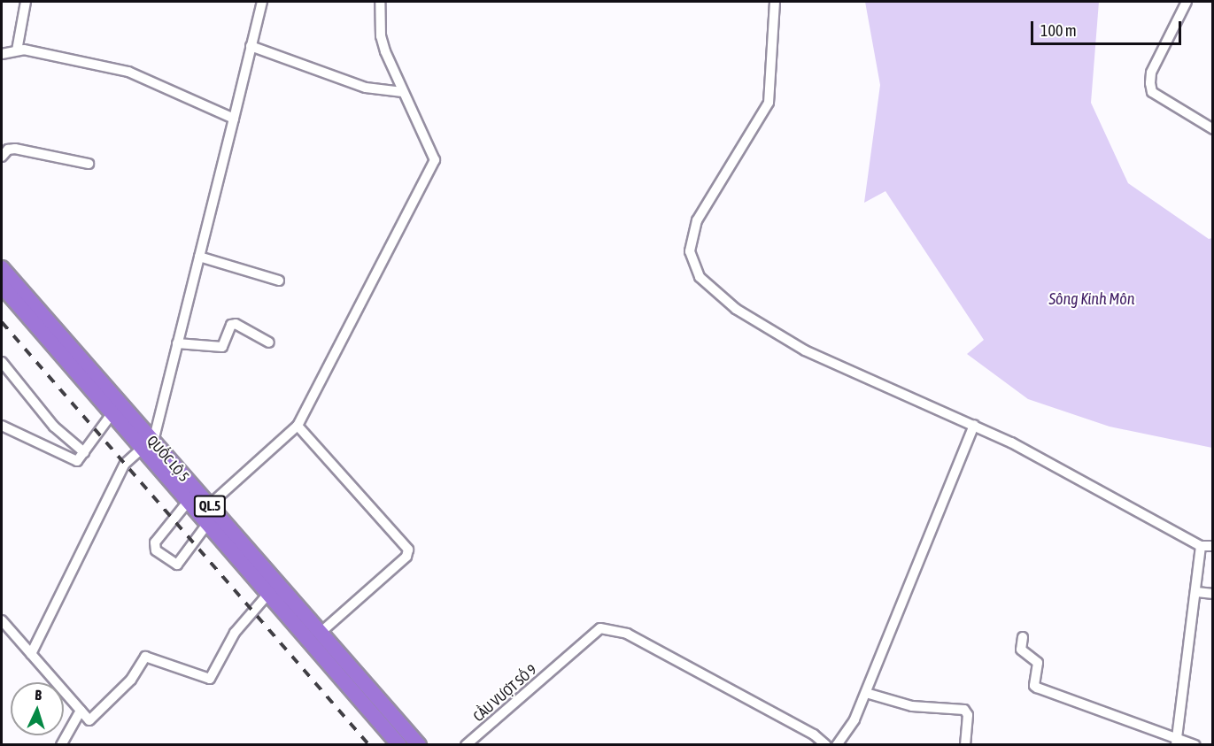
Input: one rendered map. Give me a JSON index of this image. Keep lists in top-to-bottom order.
{
  "streets": {
    "highway": ["QUỐC LỘ 5", "QL.5"],
    "street": ["CẦU VƯỢT SỐ 9"]
  },
  "water": ["Sông Kinh Môn"],
  "scale_bar": "100 m",
  "north": "top"
}
